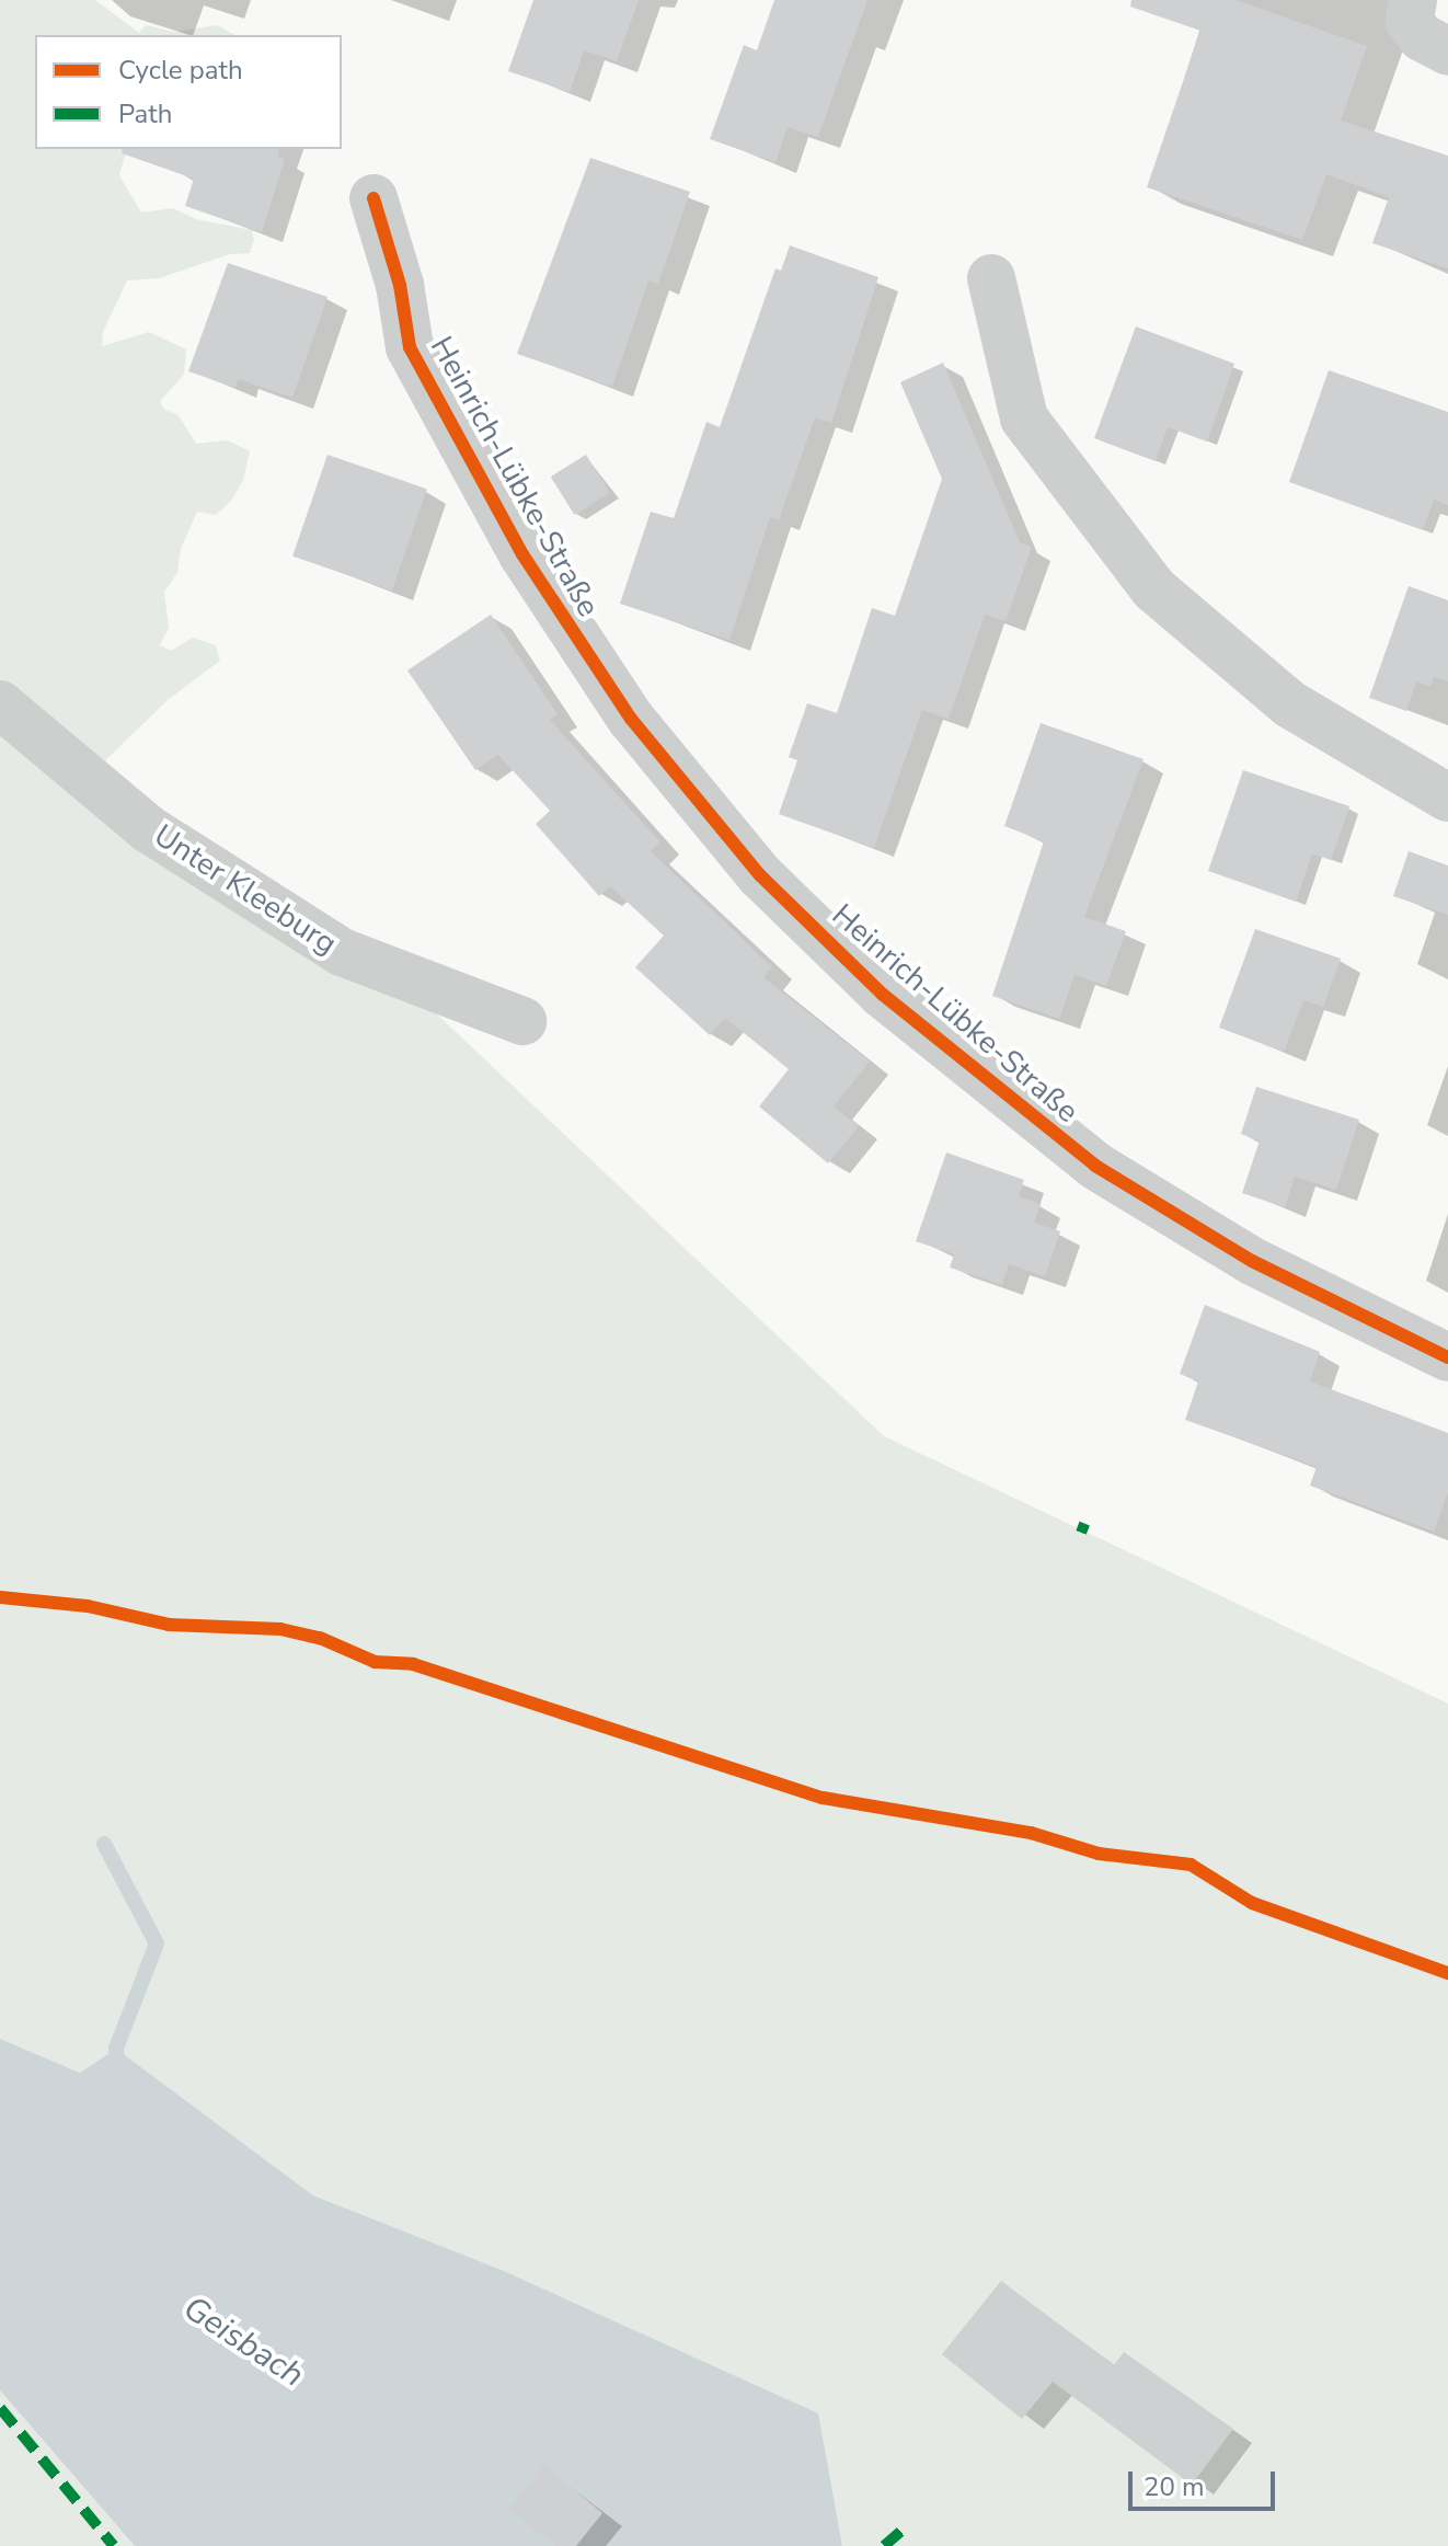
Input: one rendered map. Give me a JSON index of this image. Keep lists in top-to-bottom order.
{
  "streets": {
    "street": ["Heinrich-Lübke-Straße", "Unter Kleeburg"]
  },
  "water": ["Geisbach"],
  "legend": ["Cycle path", "Path"],
  "scale_bar": "20 m"
}
